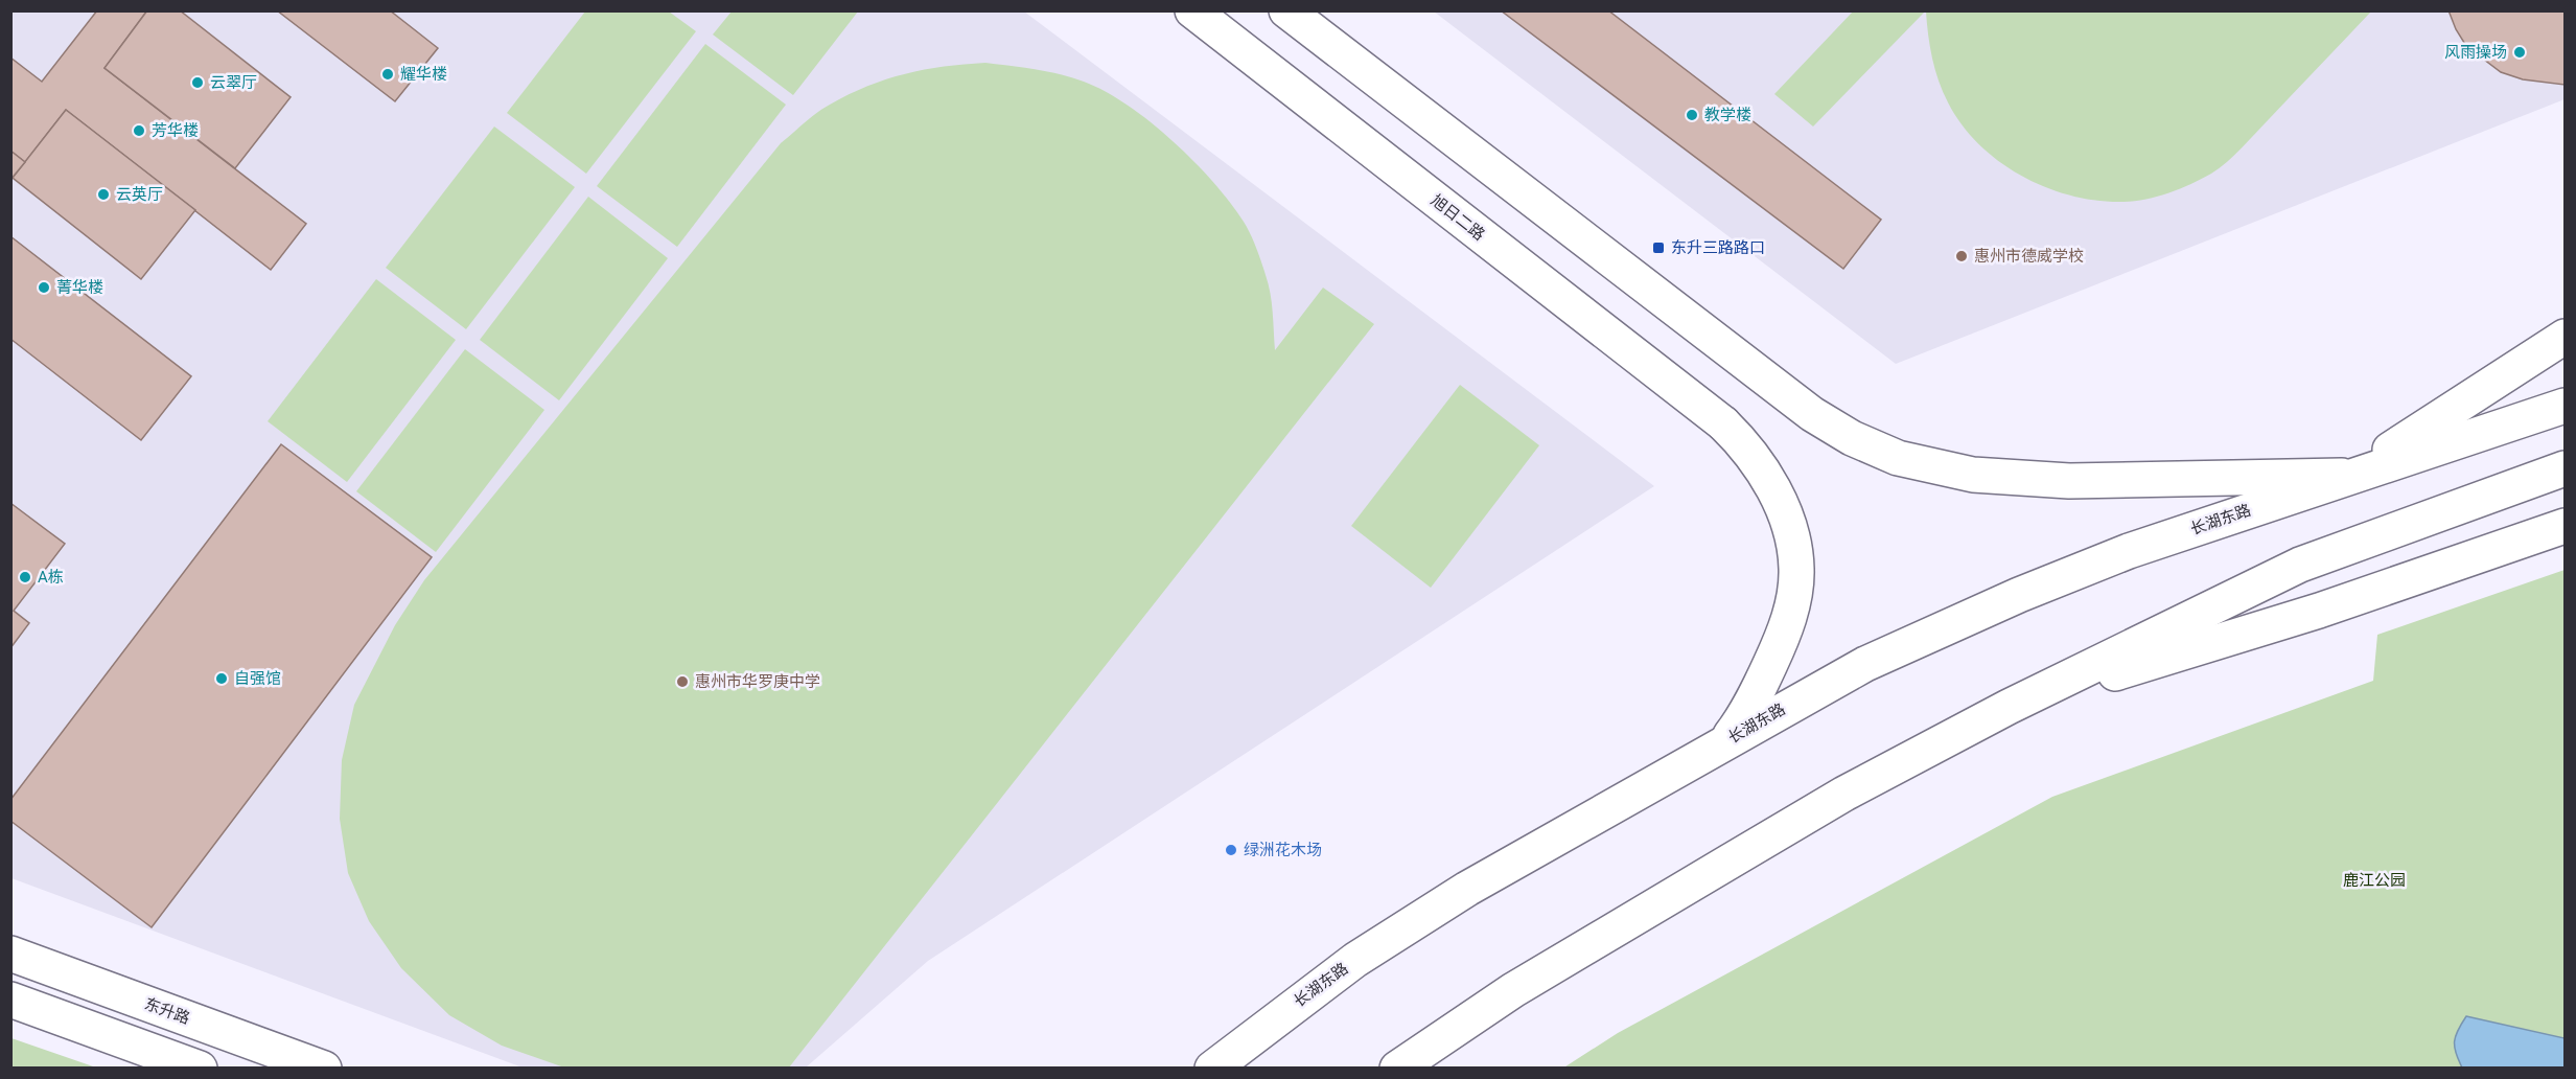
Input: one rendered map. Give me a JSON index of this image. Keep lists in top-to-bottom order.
{
  "streets": {
    "main road": ["旭日二路", "长湖东路", "东升路"]
  },
  "crossings": [
    ["旭日二路", "长湖东路"]
  ],
  "parks": ["鹿江公园"],
  "places": {
    "other": [
      "风雨操场",
      "耀华楼",
      "云翠厅",
      "教学楼",
      "芳华楼",
      "云英厅",
      "惠州市德威学校",
      "菁华楼",
      "A栋",
      "自强馆",
      "惠州市华罗庚中学",
      "绿洲花木场"
    ],
    "transit": ["东升三路路口"]
  }
}
